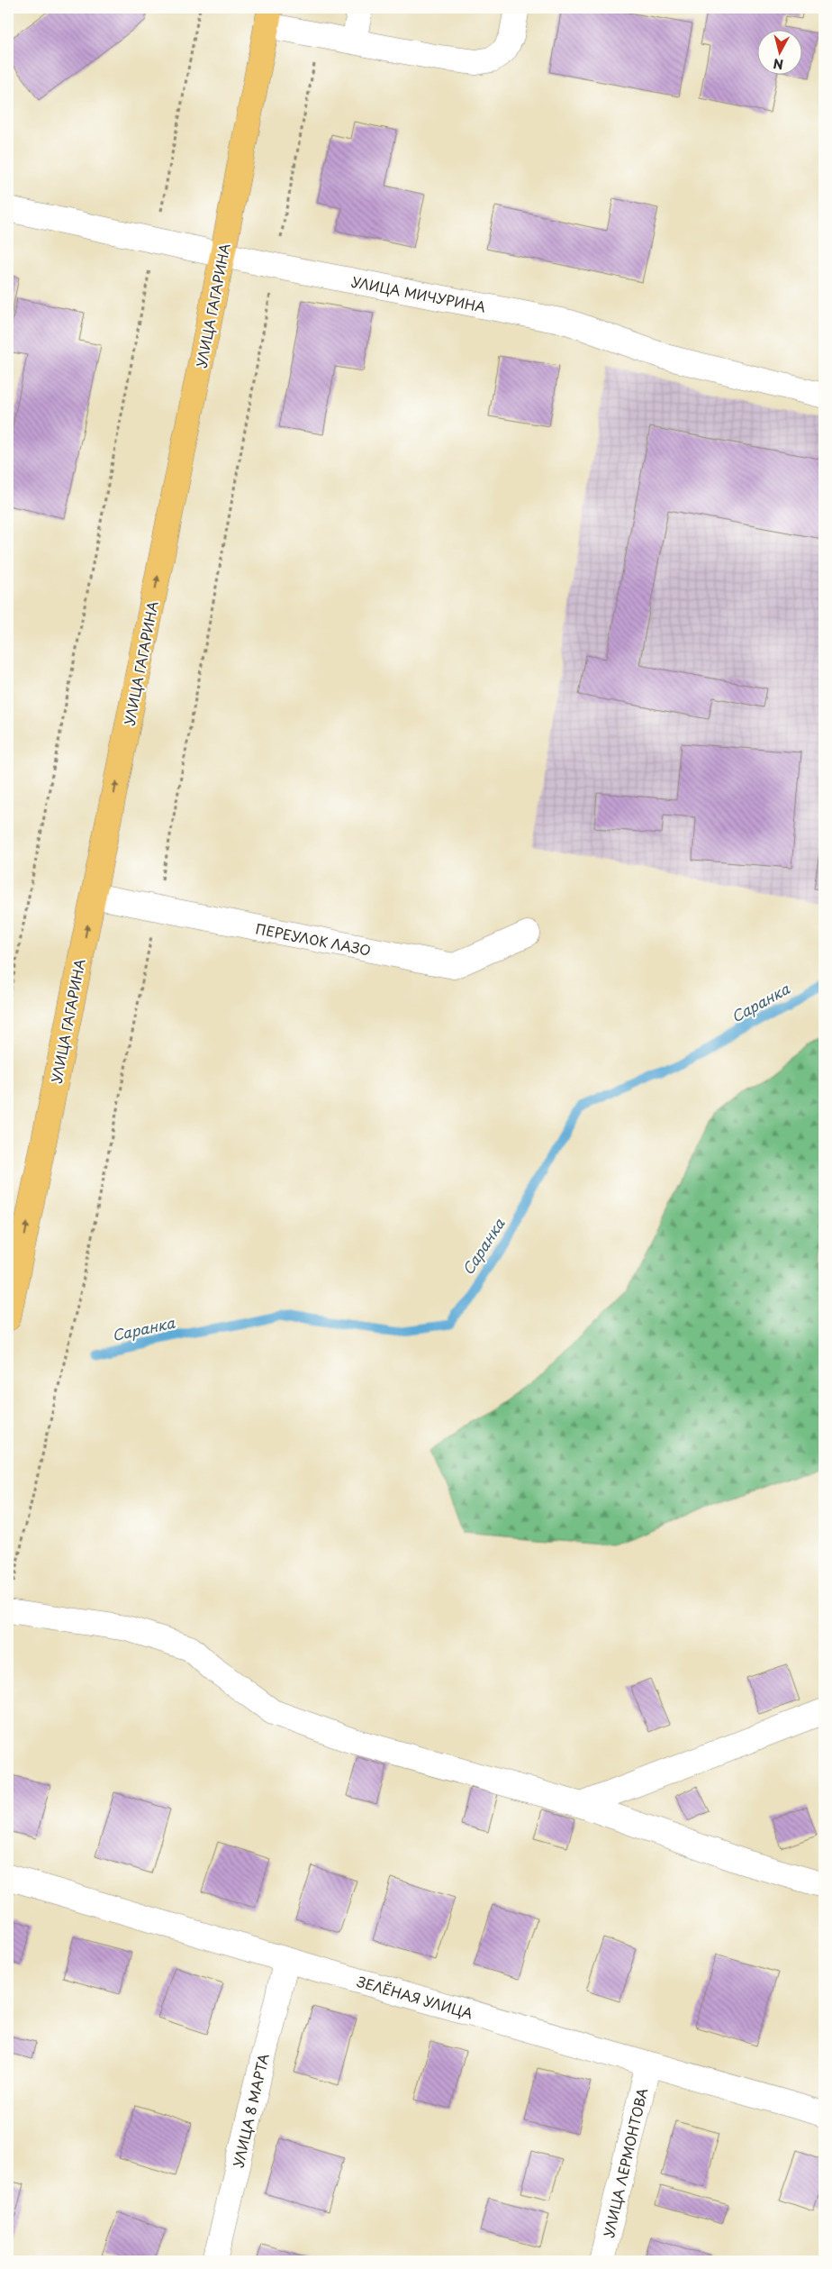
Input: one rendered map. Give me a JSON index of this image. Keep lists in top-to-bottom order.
{
  "streets": {
    "main road": ["УЛИЦА ГАГАРИНА"],
    "street": [
      "УЛИЦА МИЧУРИНА",
      "ПЕРЕУЛОК ЛАЗО",
      "ЗЕЛЁНАЯ УЛИЦА",
      "УЛИЦА 8 МАРТА",
      "УЛИЦА ЛЕРМОНТОВА"
    ]
  },
  "crossings": [
    ["УЛИЦА МИЧУРИНА", "УЛИЦА ГАГАРИНА"],
    ["УЛИЦА ГАГАРИНА", "ПЕРЕУЛОК ЛАЗО"],
    ["ЗЕЛЁНАЯ УЛИЦА", "УЛИЦА 8 МАРТА"],
    ["ЗЕЛЁНАЯ УЛИЦА", "УЛИЦА ЛЕРМОНТОВА"]
  ],
  "one_way": ["УЛИЦА ГАГАРИНА"],
  "water": ["Саранка"],
  "north": "bottom"
}
